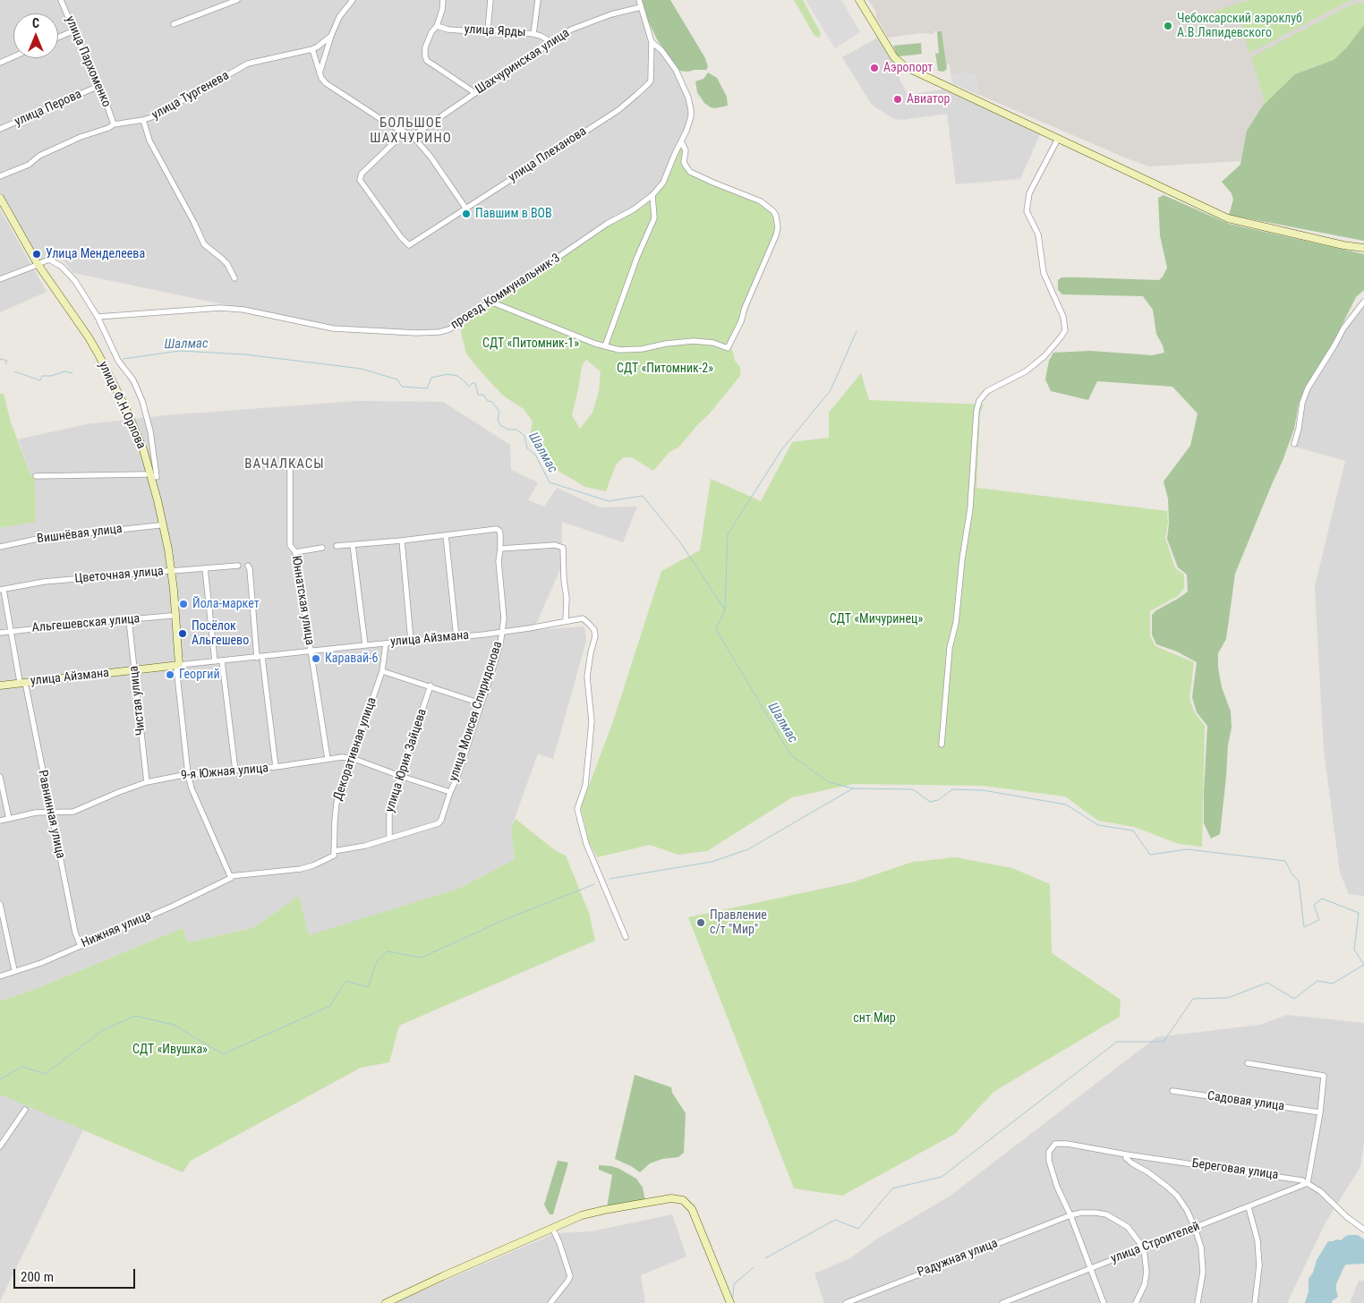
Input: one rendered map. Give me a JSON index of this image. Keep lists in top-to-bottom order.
{
  "streets": {
    "street": [
      "улица Ярды",
      "улица Пархоменко",
      "Шахчуринская улица",
      "улица Тургенева",
      "улица Перова",
      "улица Плеханова",
      "проезд Коммунальник-3",
      "улица Ф.Н.Орлова",
      "Вишнёвая улица",
      "Цветочная улица",
      "Юннатская улица",
      "Альгешевская улица",
      "улица Айзмана",
      "Чистая улица",
      "улица Моисея Спиридонова",
      "Декоративная улица",
      "улица Юрия Зайцева",
      "9-я Южная улица",
      "Равнинная улица",
      "Нижняя улица",
      "Садовая улица",
      "Береговая улица",
      "улица Строителей",
      "Радужная улица"
    ]
  },
  "crossings": [
    ["улица Ярды", "Шахчуринская улица"],
    ["улица Пархоменко", "улица Тургенева"],
    ["улица Пархоменко", "улица Перова"],
    ["Шахчуринская улица", "проезд Коммунальник-3"],
    ["улица Плеханова", "проезд Коммунальник-3"],
    ["улица Ф.Н.Орлова", "Вишнёвая улица"],
    ["улица Ф.Н.Орлова", "Цветочная улица"],
    ["улица Ф.Н.Орлова", "Альгешевская улица"],
    ["улица Ф.Н.Орлова", "улица Айзмана"],
    ["Цветочная улица", "Равнинная улица"],
    ["Юннатская улица", "улица Айзмана"],
    ["Юннатская улица", "9-я Южная улица"],
    ["Альгешевская улица", "Чистая улица"],
    ["Альгешевская улица", "Равнинная улица"],
    ["улица Айзмана", "Чистая улица"],
    ["улица Айзмана", "улица Моисея Спиридонова"],
    ["улица Айзмана", "Декоративная улица"],
    ["улица Айзмана", "Равнинная улица"],
    ["Чистая улица", "9-я Южная улица"],
    ["улица Моисея Спиридонова", "9-я Южная улица"],
    ["улица Моисея Спиридонова", "Нижняя улица"],
    ["Декоративная улица", "9-я Южная улица"],
    ["Декоративная улица", "Нижняя улица"],
    ["улица Юрия Зайцева", "9-я Южная улица"],
    ["улица Юрия Зайцева", "Нижняя улица"],
    ["9-я Южная улица", "Равнинная улица"],
    ["Равнинная улица", "Нижняя улица"],
    ["Береговая улица", "улица Строителей"],
    ["Береговая улица", "Радужная улица"],
    ["улица Строителей", "Радужная улица"]
  ],
  "districts": ["БОЛЬШОЕ ШАХЧУРИНО", "ВАЧАЛКАСЫ"],
  "water": ["Шалмас"],
  "parks": [
    "СДТ «Питомник-1»",
    "СДТ «Питомник-2»",
    "СДТ «Мичуринец»",
    "снт Мир",
    "СДТ «Ивушка»"
  ],
  "places": [
    "Чебоксарский аэроклуб А.В.Ляпидевского",
    "Аэропорт",
    "Авиатор",
    "Павшим в ВОВ",
    "Улица Менделеева",
    "Йола-маркет",
    "Посёлок Альгешево",
    "Каравай-6",
    "Георгий",
    "Правление с/т \"Мир\""
  ],
  "scale_bar": "200 m",
  "north": "top"
}
